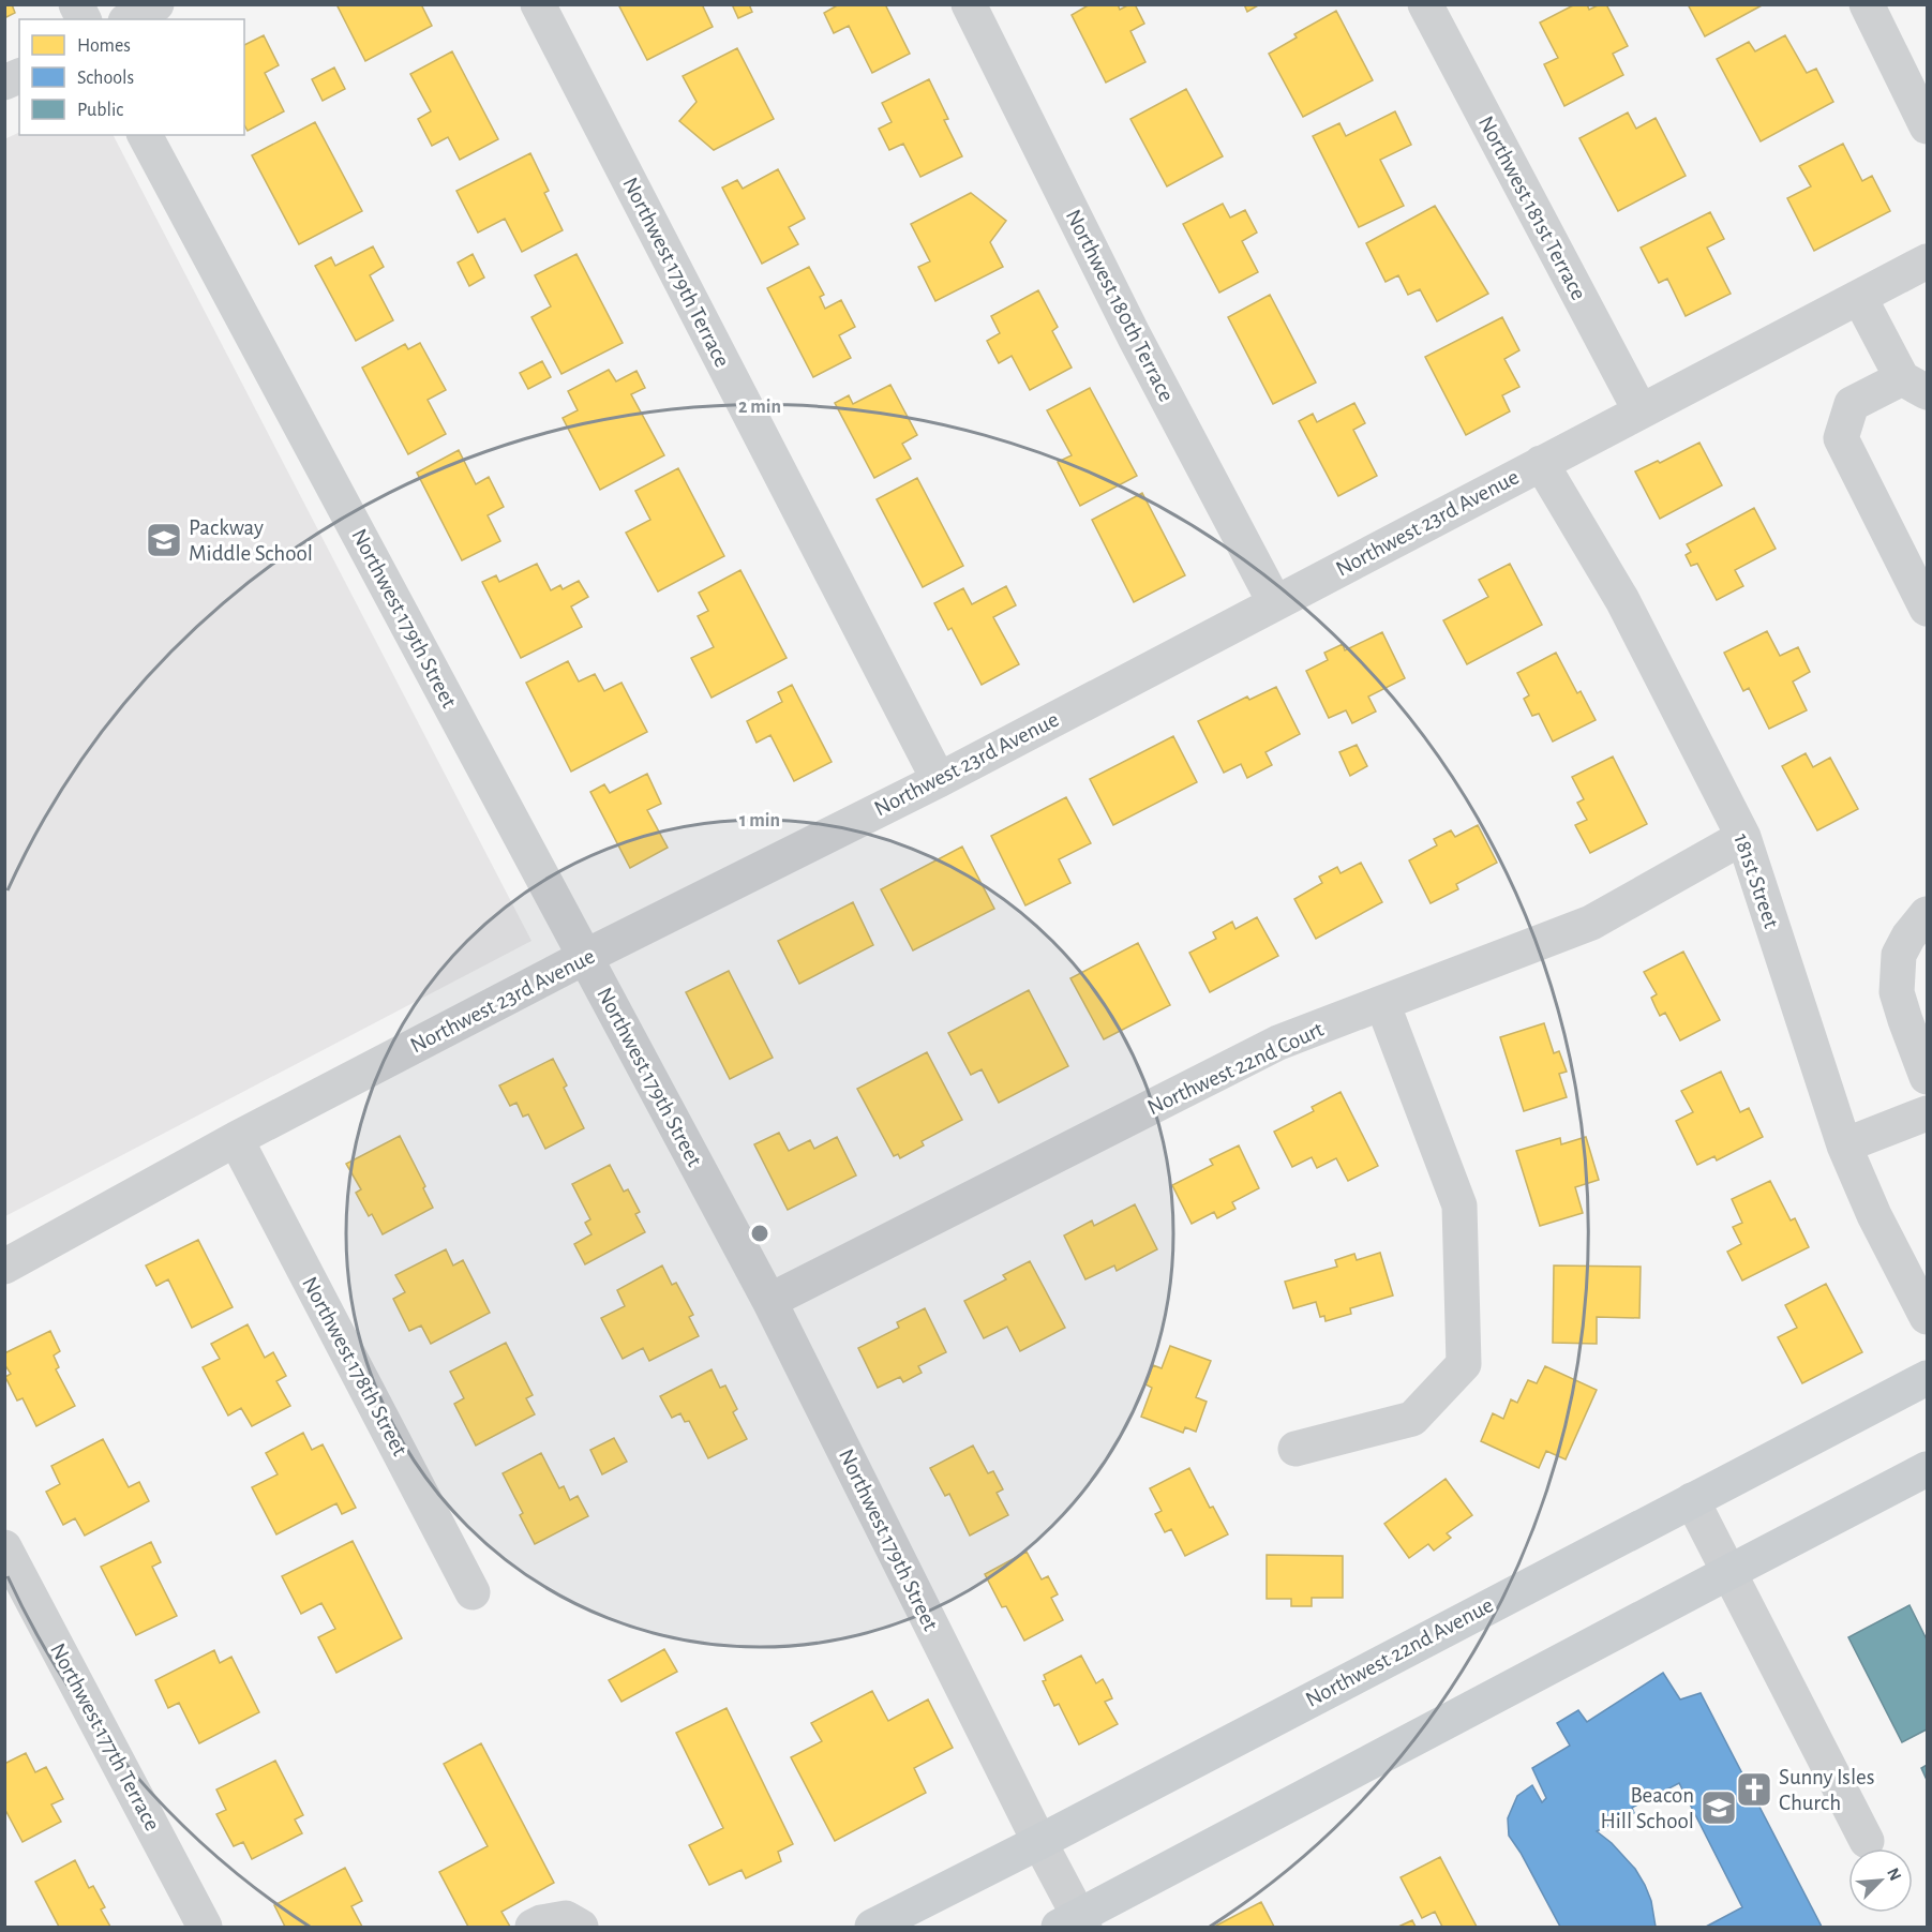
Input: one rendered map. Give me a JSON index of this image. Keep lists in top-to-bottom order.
{
  "streets": {
    "main road": ["Northwest 22nd Avenue"],
    "street": [
      "Northwest 181st Terrace",
      "Northwest 179th Terrace",
      "Northwest 180th Terrace",
      "Northwest 23rd Avenue",
      "Northwest 179th Street",
      "181st Street",
      "Northwest 22nd Court",
      "Northwest 178th Street",
      "Northwest 177th Terrace"
    ]
  },
  "crossings": [
    ["Northwest 181st Terrace", "Northwest 23rd Avenue"],
    ["Northwest 179th Terrace", "Northwest 23rd Avenue"],
    ["Northwest 180th Terrace", "Northwest 23rd Avenue"],
    ["Northwest 23rd Avenue", "Northwest 179th Street"],
    ["Northwest 23rd Avenue", "181st Street"],
    ["Northwest 23rd Avenue", "Northwest 178th Street"],
    ["Northwest 179th Street", "Northwest 22nd Court"],
    ["Northwest 179th Street", "Northwest 22nd Avenue"],
    ["181st Street", "Northwest 22nd Court"]
  ],
  "places": {
    "school or university": ["Packway Middle School", "Beacon Hill School"],
    "church": ["Sunny Isles Church"]
  },
  "legend": ["Homes", "Schools", "Public"],
  "north": "top right",
  "rings": ["2 min", "1 min"]
}
